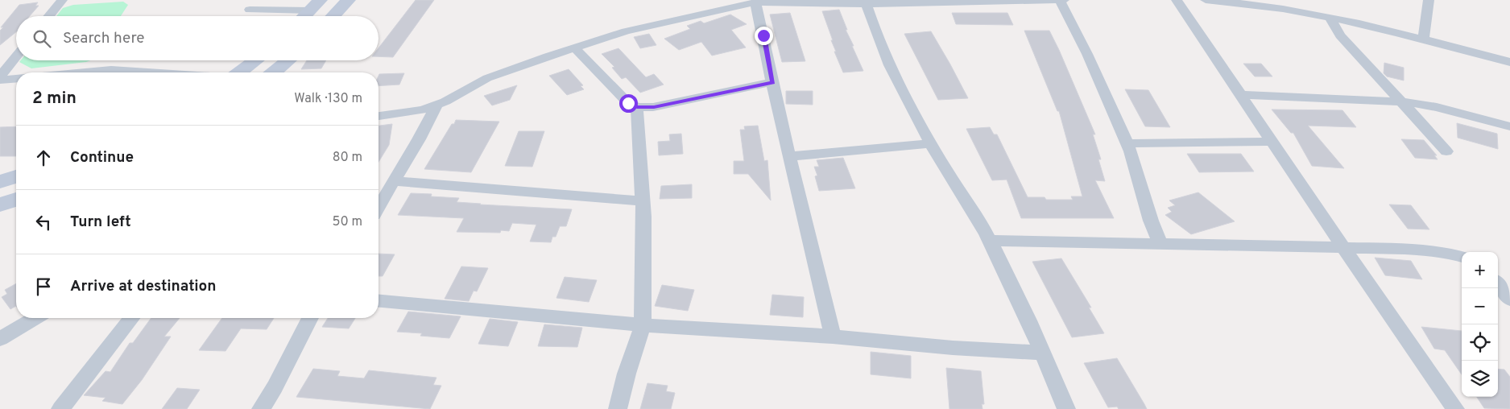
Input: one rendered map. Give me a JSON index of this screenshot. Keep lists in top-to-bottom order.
{
  "page": {
    "search": "Search here",
    "heading": ["2 min", "Walk · 130 m"],
    "list": [
      ["Continue", "80 m"],
      ["Turn left", "50 m"],
      "Arrive at destination"
    ],
    "map_buttons": ["+", "−"]
  }
}
